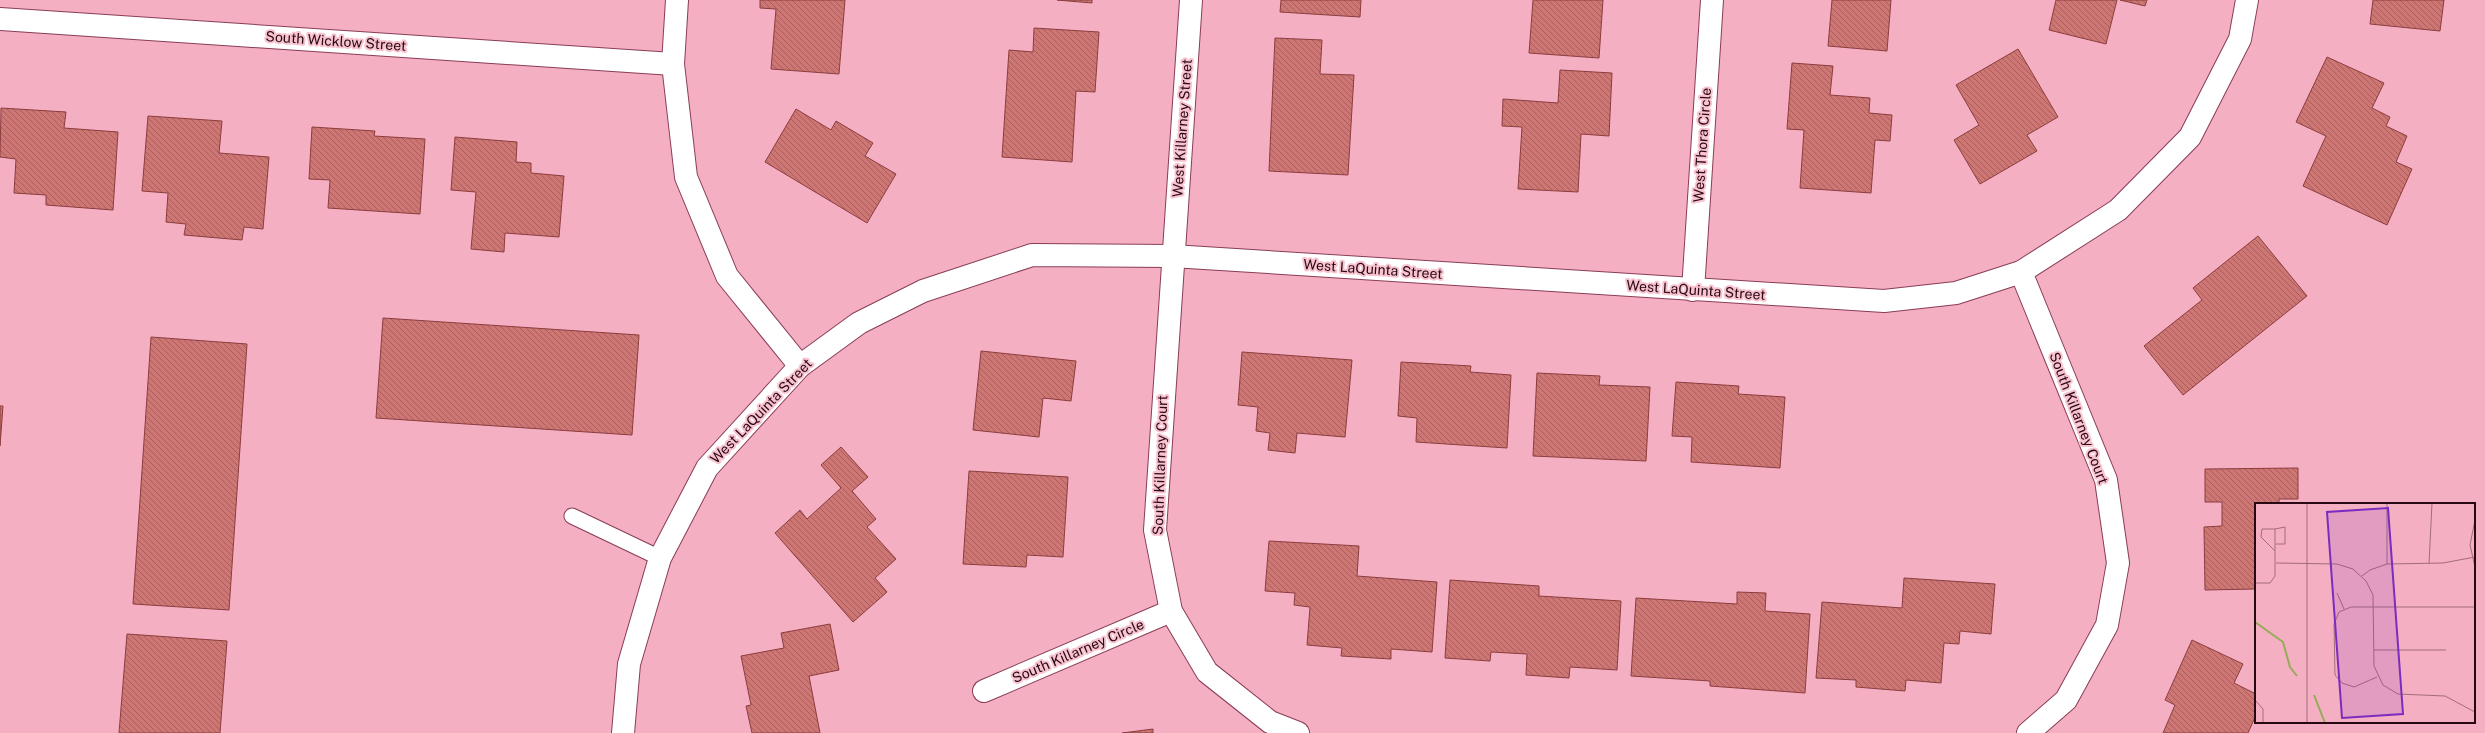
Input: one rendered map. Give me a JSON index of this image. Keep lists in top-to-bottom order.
{
  "streets": {
    "street": [
      "South Wicklow Street",
      "West Killarney Street",
      "West Thora Circle",
      "West LaQuinta Street",
      "South Killarney Court",
      "South Killarney Circle"
    ]
  },
  "crossings": [
    ["West Killarney Street", "West LaQuinta Street"],
    ["West Killarney Street", "South Killarney Court"],
    ["West Thora Circle", "West LaQuinta Street"],
    ["West LaQuinta Street", "South Killarney Court"],
    ["South Killarney Court", "South Killarney Circle"]
  ]
}
